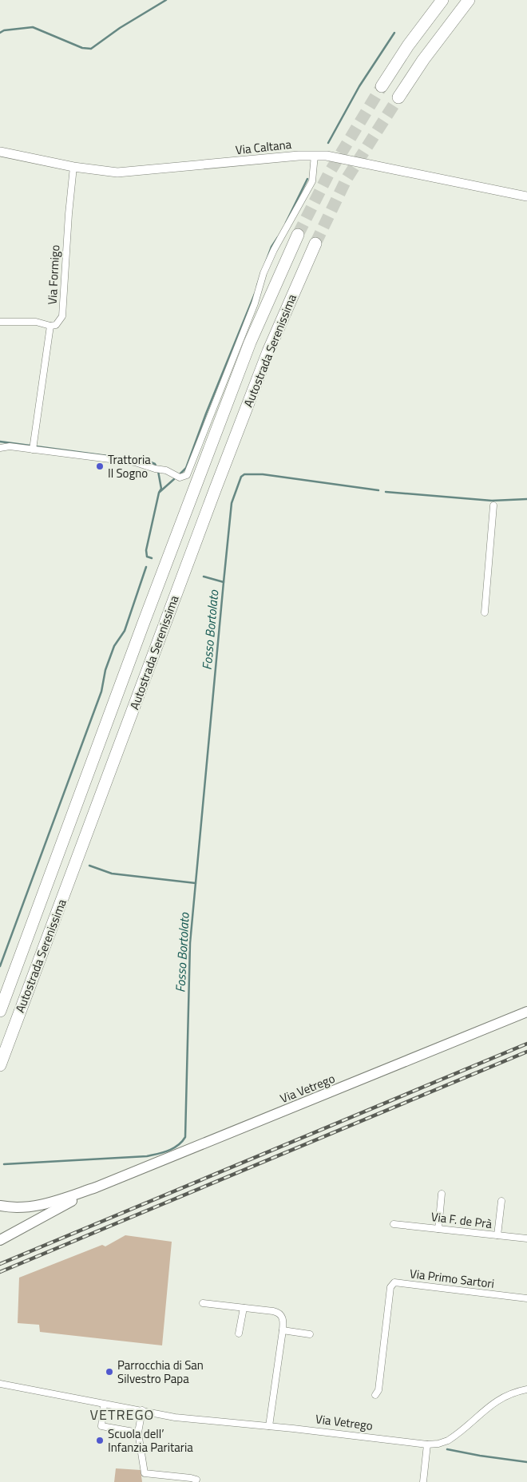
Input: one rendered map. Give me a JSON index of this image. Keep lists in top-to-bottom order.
{
  "streets": {
    "highway": ["Autostrada Serenissima"],
    "main road": ["Via Caltana", "Via Vetrego"],
    "street": ["Via Formigo", "Via F. de Prà", "Via Primo Sartori"]
  },
  "crossings": [
    ["Via Caltana", "Via Formigo"]
  ],
  "districts": ["VETREGO"],
  "water": ["Fosso Bortolato"],
  "places": ["Trattoria Il Sogno", "Parrocchia di San Silvestro Papa", "Scuola dell’ Infanzia Paritaria"]
}
